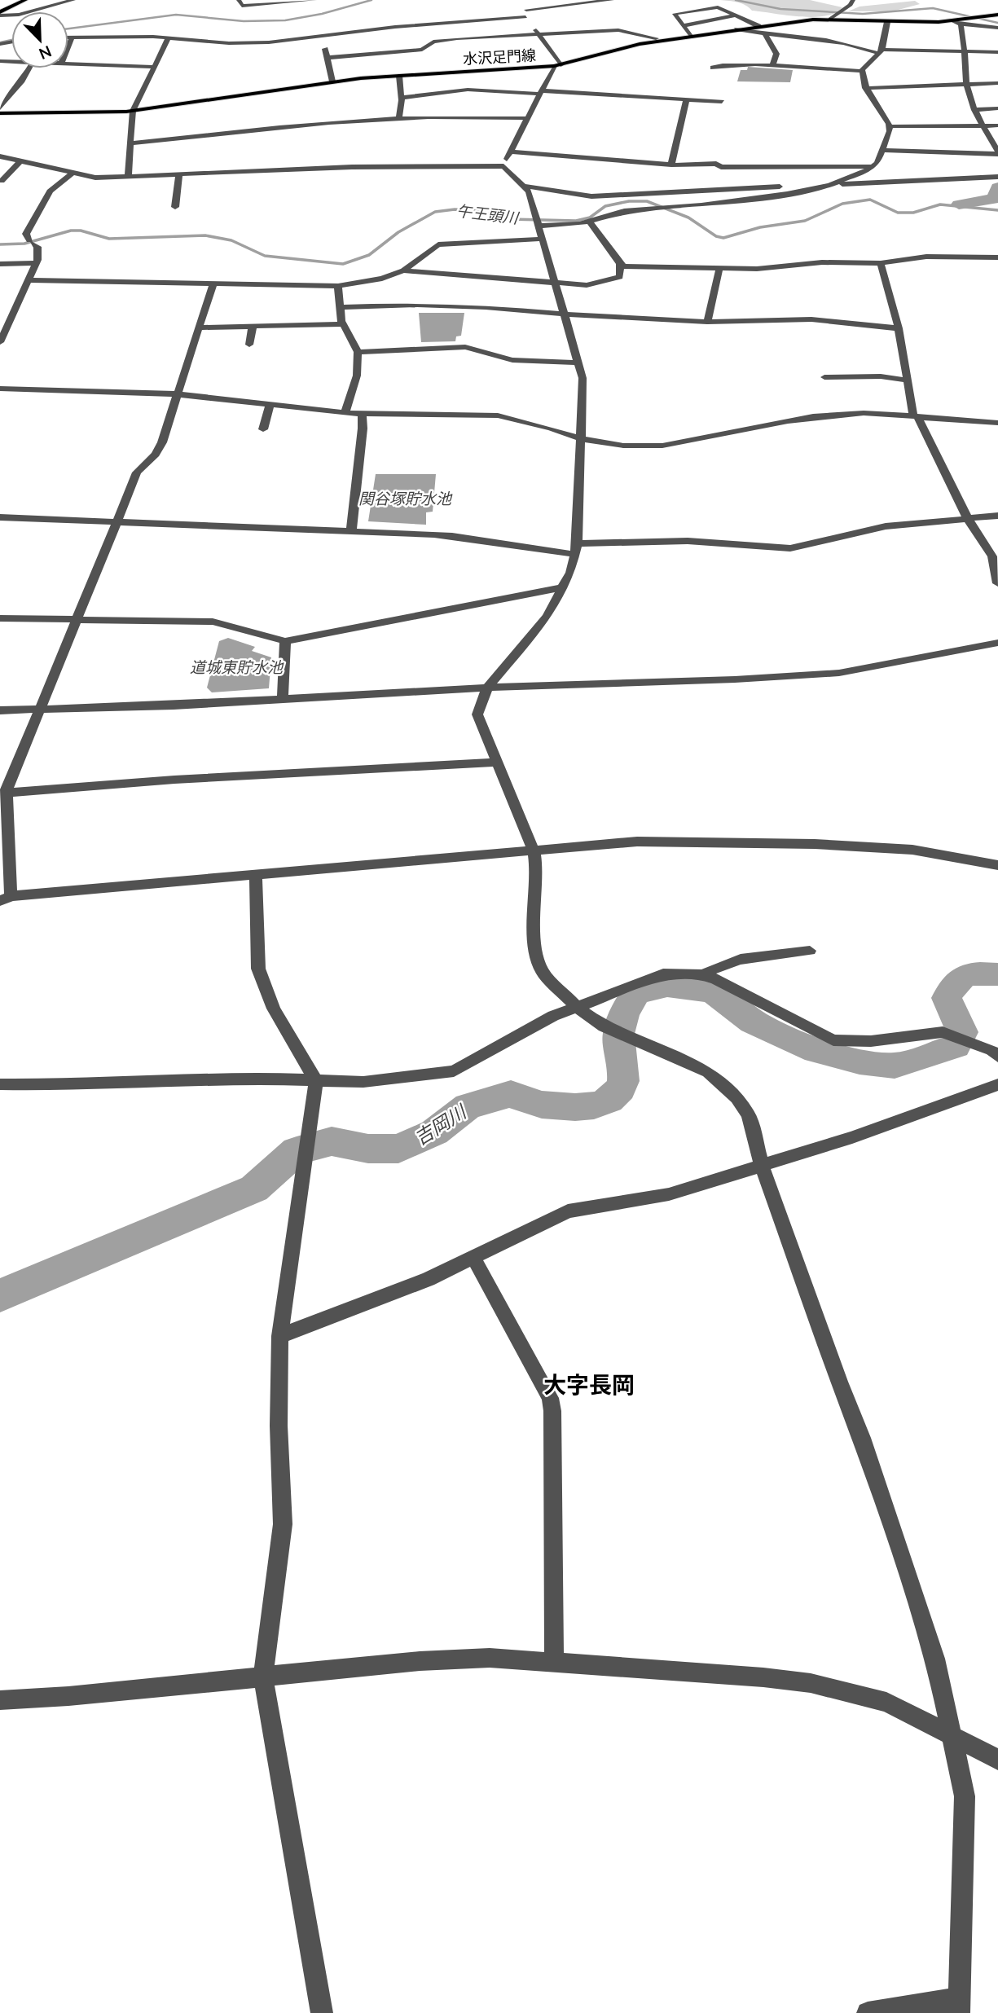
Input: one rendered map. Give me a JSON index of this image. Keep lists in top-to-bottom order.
{
  "streets": {
    "main road": ["水沢足門線"]
  },
  "districts": ["大字長岡"],
  "water": [
    "午王頭川",
    "関谷塚貯水池",
    "道城東貯水池",
    "吉岡川"
  ],
  "north": "bottom right"
}
